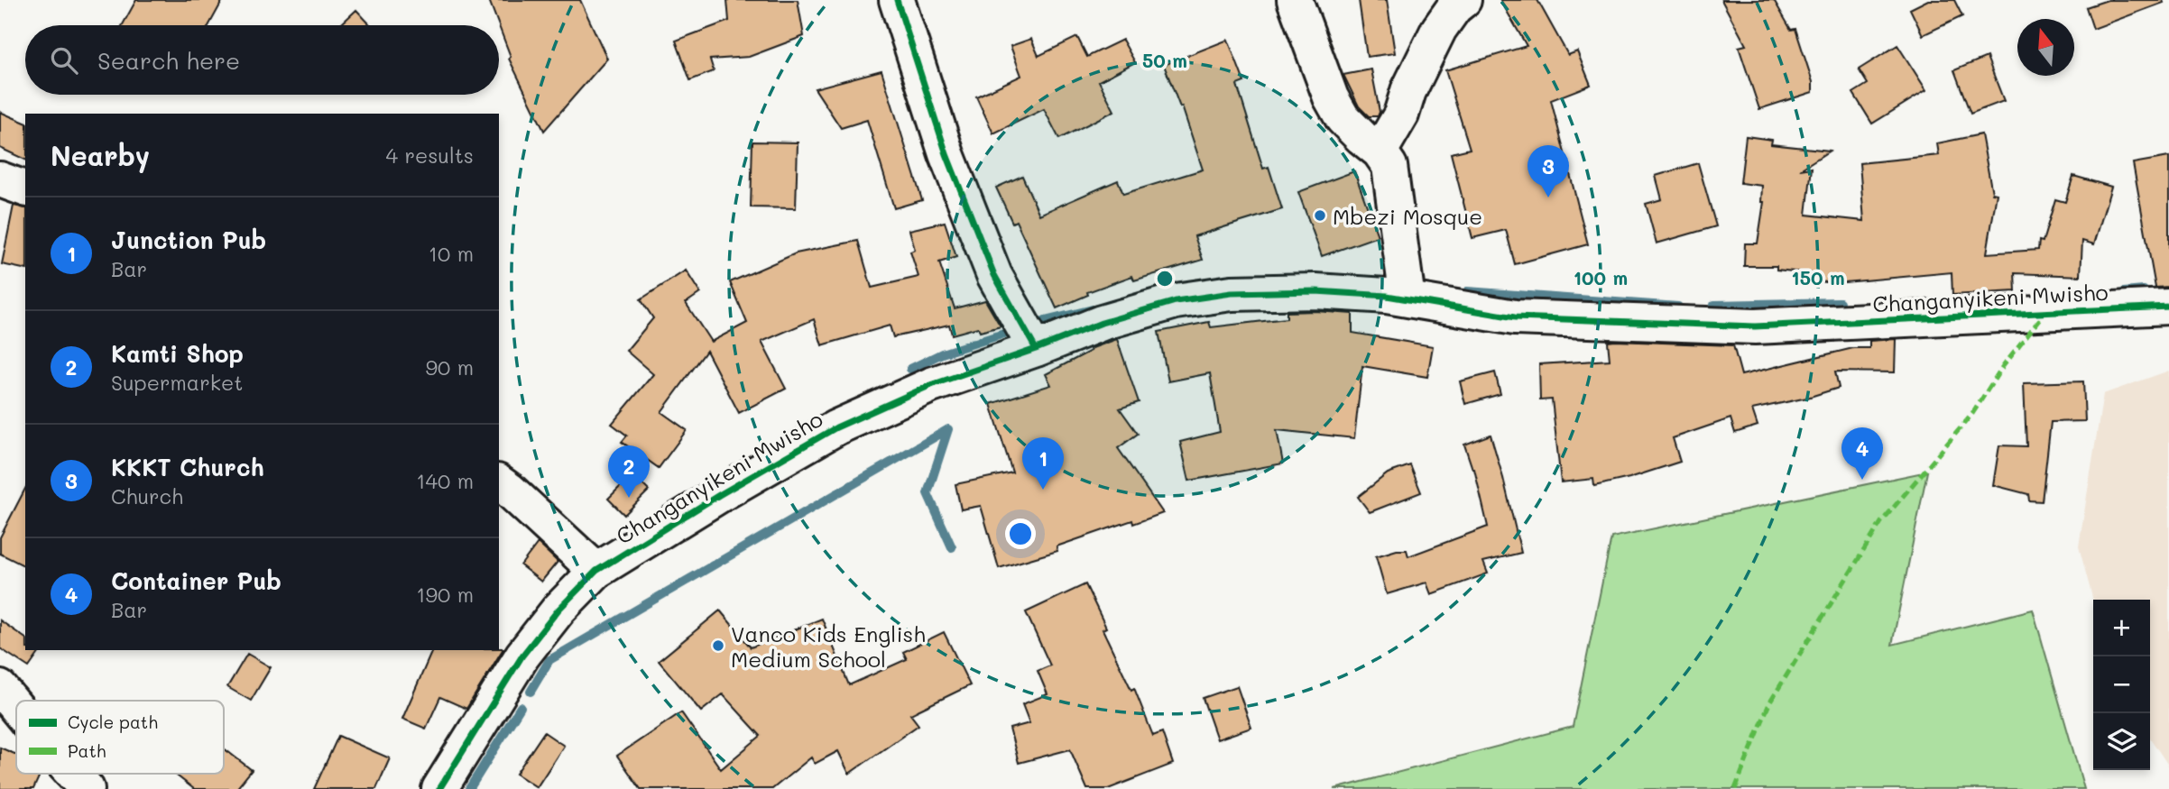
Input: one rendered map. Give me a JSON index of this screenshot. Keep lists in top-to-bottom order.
{
  "streets": {
    "street": ["Changanyikeni Mwisho"]
  },
  "places": ["Mbezi Mosque", "Vanco Kids English Medium School"],
  "legend": ["Cycle path", "Path"],
  "north": "top",
  "page": {
    "search": "Search here",
    "heading": ["Nearby", "4 results"],
    "pins": [
      "3",
      "4",
      "1",
      "2"
    ],
    "list": [
      {
        "mark": "1",
        "name": "Junction Pub",
        "note": "Bar",
        "value": "10 m"
      },
      {
        "mark": "2",
        "name": "Kamti Shop",
        "note": "Supermarket",
        "value": "90 m"
      },
      {
        "mark": "3",
        "name": "KKKT Church",
        "note": "Church",
        "value": "140 m"
      },
      {
        "mark": "4",
        "name": "Container Pub",
        "note": "Bar",
        "value": "190 m"
      }
    ],
    "map_buttons": ["+", "−"]
  },
  "rings": ["50 m", "100 m", "150 m"]
}
